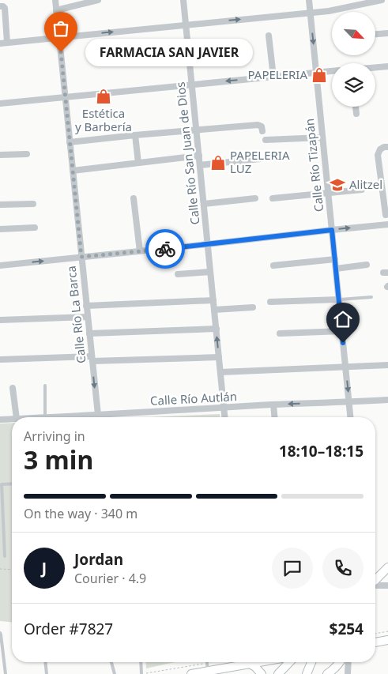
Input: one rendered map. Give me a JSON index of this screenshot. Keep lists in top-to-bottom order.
{
  "streets": {
    "street": [
      "Calle Río San Juan de Dios",
      "Calle Río Tizapán",
      "Calle Río La Barca",
      "Calle Río Autlán"
    ]
  },
  "crossings": [
    ["Calle Río San Juan de Dios", "Calle Río Autlán"],
    ["Calle Río Tizapán", "Calle Río Autlán"],
    ["Calle Río La Barca", "Calle Río Autlán"]
  ],
  "places": {
    "other": ["FARMACIA SAN JAVIER"],
    "shop": ["PAPELERIA", "Estética y Barbería", "PAPELERIA LUZ"],
    "school or university": ["Alitzel"]
  },
  "north": "bottom right",
  "page": {
    "bubble": "FARMACIA SAN JAVIER",
    "heading": ["3 min", "Arriving in", "18:10–18:15"],
    "panel": [
      "Jordan",
      "Courier · 4.9",
      "Order #7827",
      "$254"
    ],
    "bar": "On the way · 340 m",
    "round": "J"
  }
}
